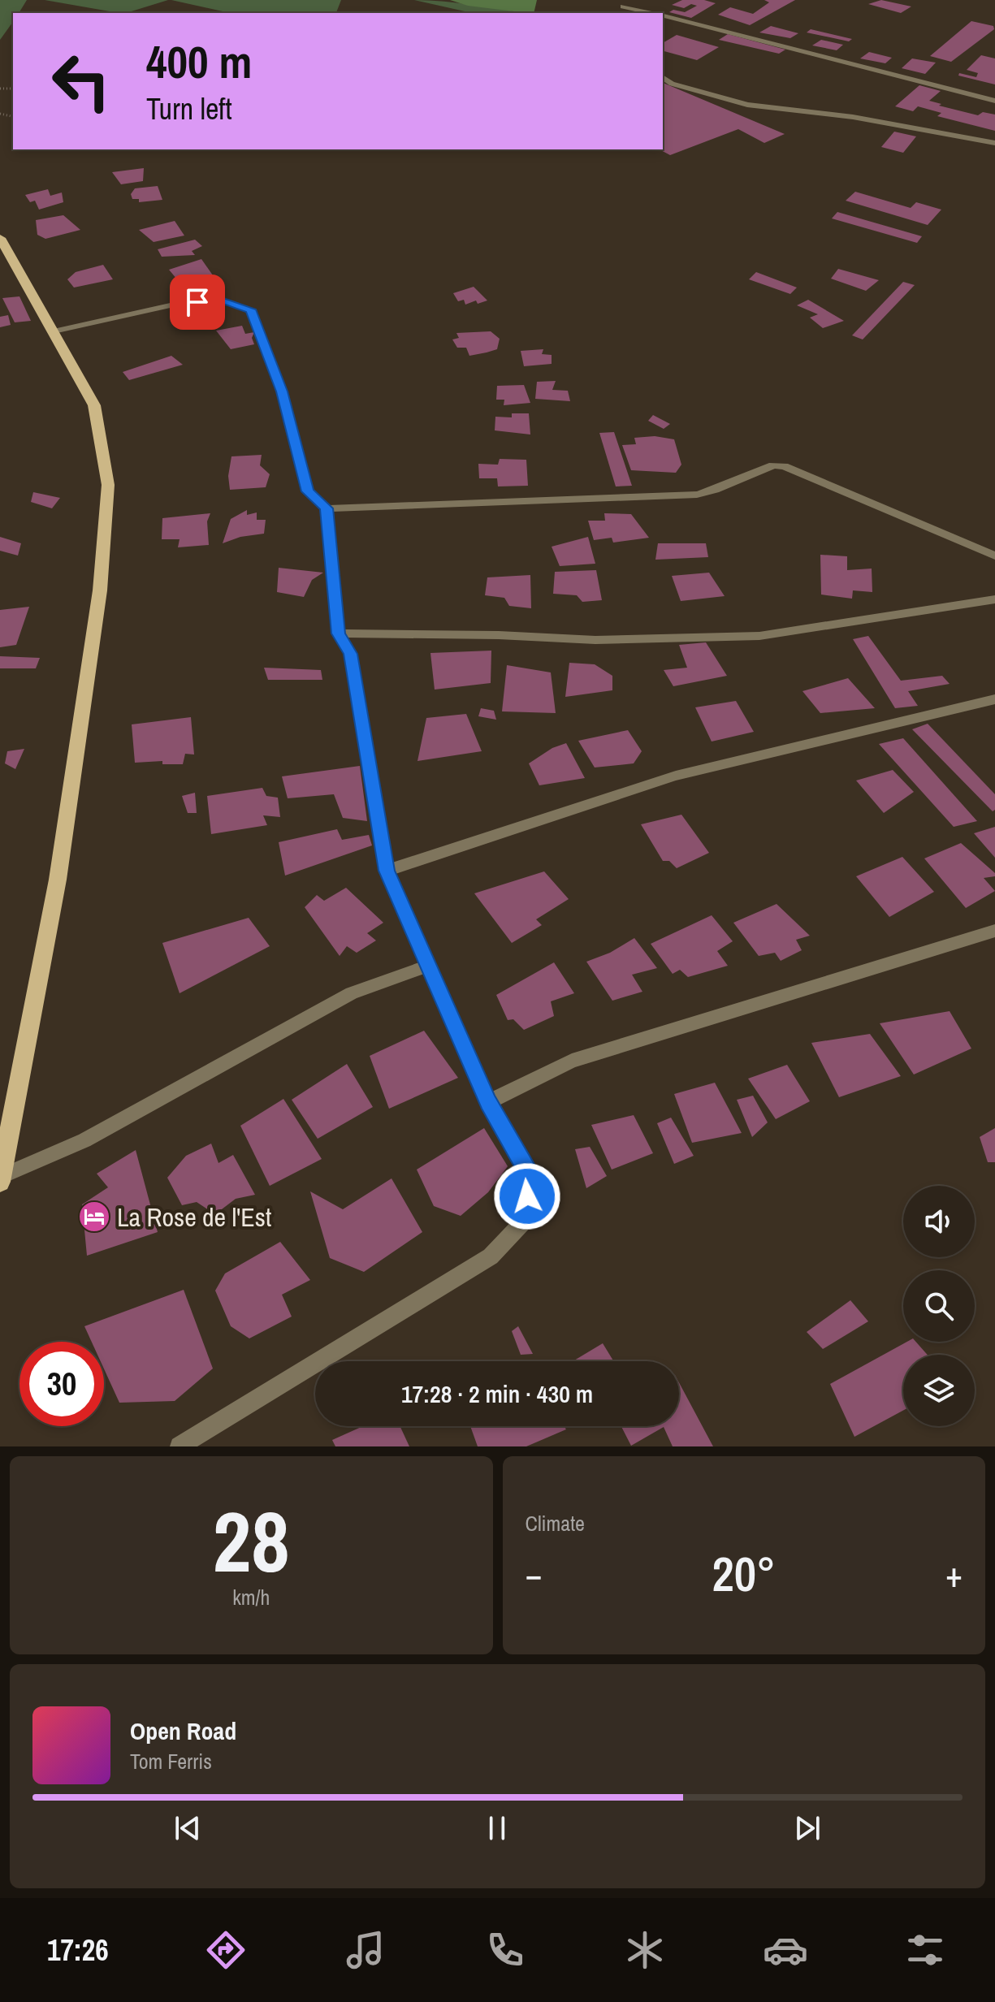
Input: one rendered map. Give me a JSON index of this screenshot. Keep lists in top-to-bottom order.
{
  "places": {
    "hotel": ["La Rose de l'Est"]
  },
  "page": {
    "turn": ["400 m", "Turn left"],
    "limit": "30",
    "trip": "17:28 · 2 min · 430 m",
    "tile": [
      ["28", "km/h"],
      "Climate"
    ],
    "heat": ["−", "20°", "+"],
    "song": ["Open Road", "Tom Ferris"],
    "tabs": "17:26"
  }
}
